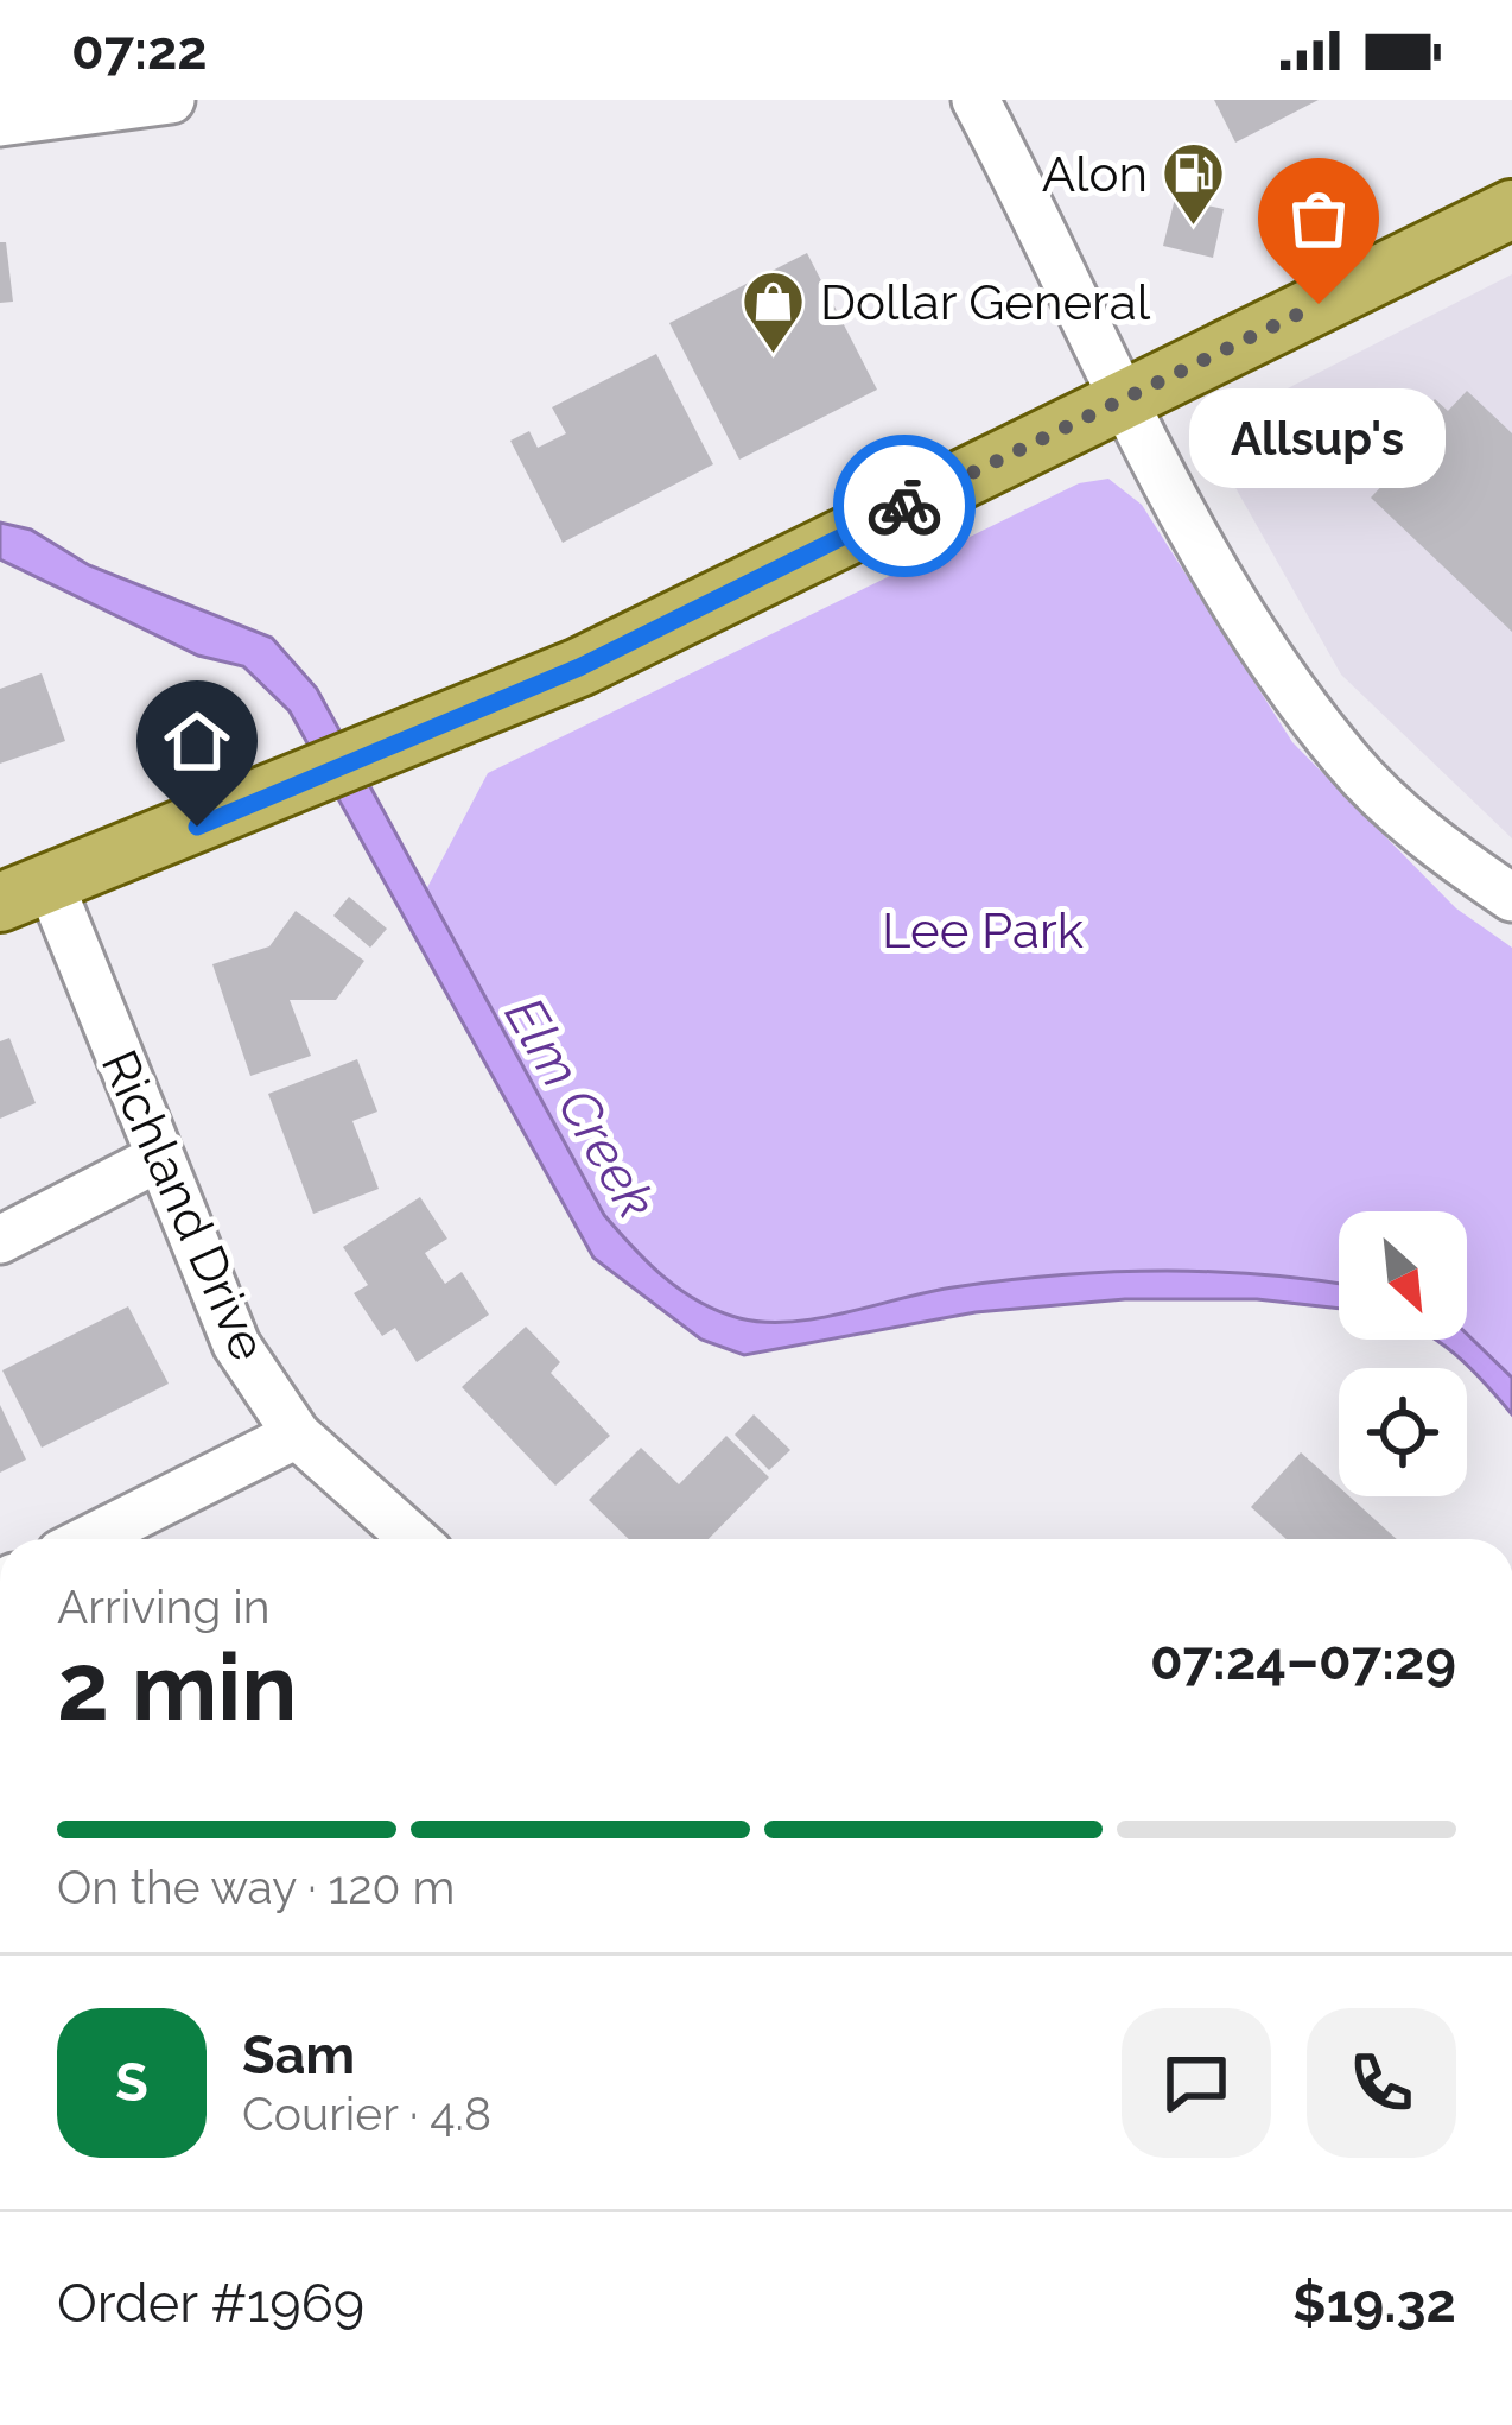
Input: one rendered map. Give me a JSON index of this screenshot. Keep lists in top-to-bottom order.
{
  "streets": {
    "street": ["Richland Drive"]
  },
  "water": ["Elm Creek"],
  "parks": ["Lee Park"],
  "places": {
    "fuel station": ["Alon"],
    "other": ["Allsup's"],
    "shop": ["Dollar General"]
  },
  "north": "bottom right",
  "page": {
    "status": "07:22",
    "bubble": "Allsup's",
    "heading": ["2 min", "Arriving in", "07:24–07:29"],
    "panel": [
      "Sam",
      "Courier · 4.8",
      "Order #1969",
      "$19.32"
    ],
    "bar": "On the way · 120 m",
    "round": "S"
  }
}
